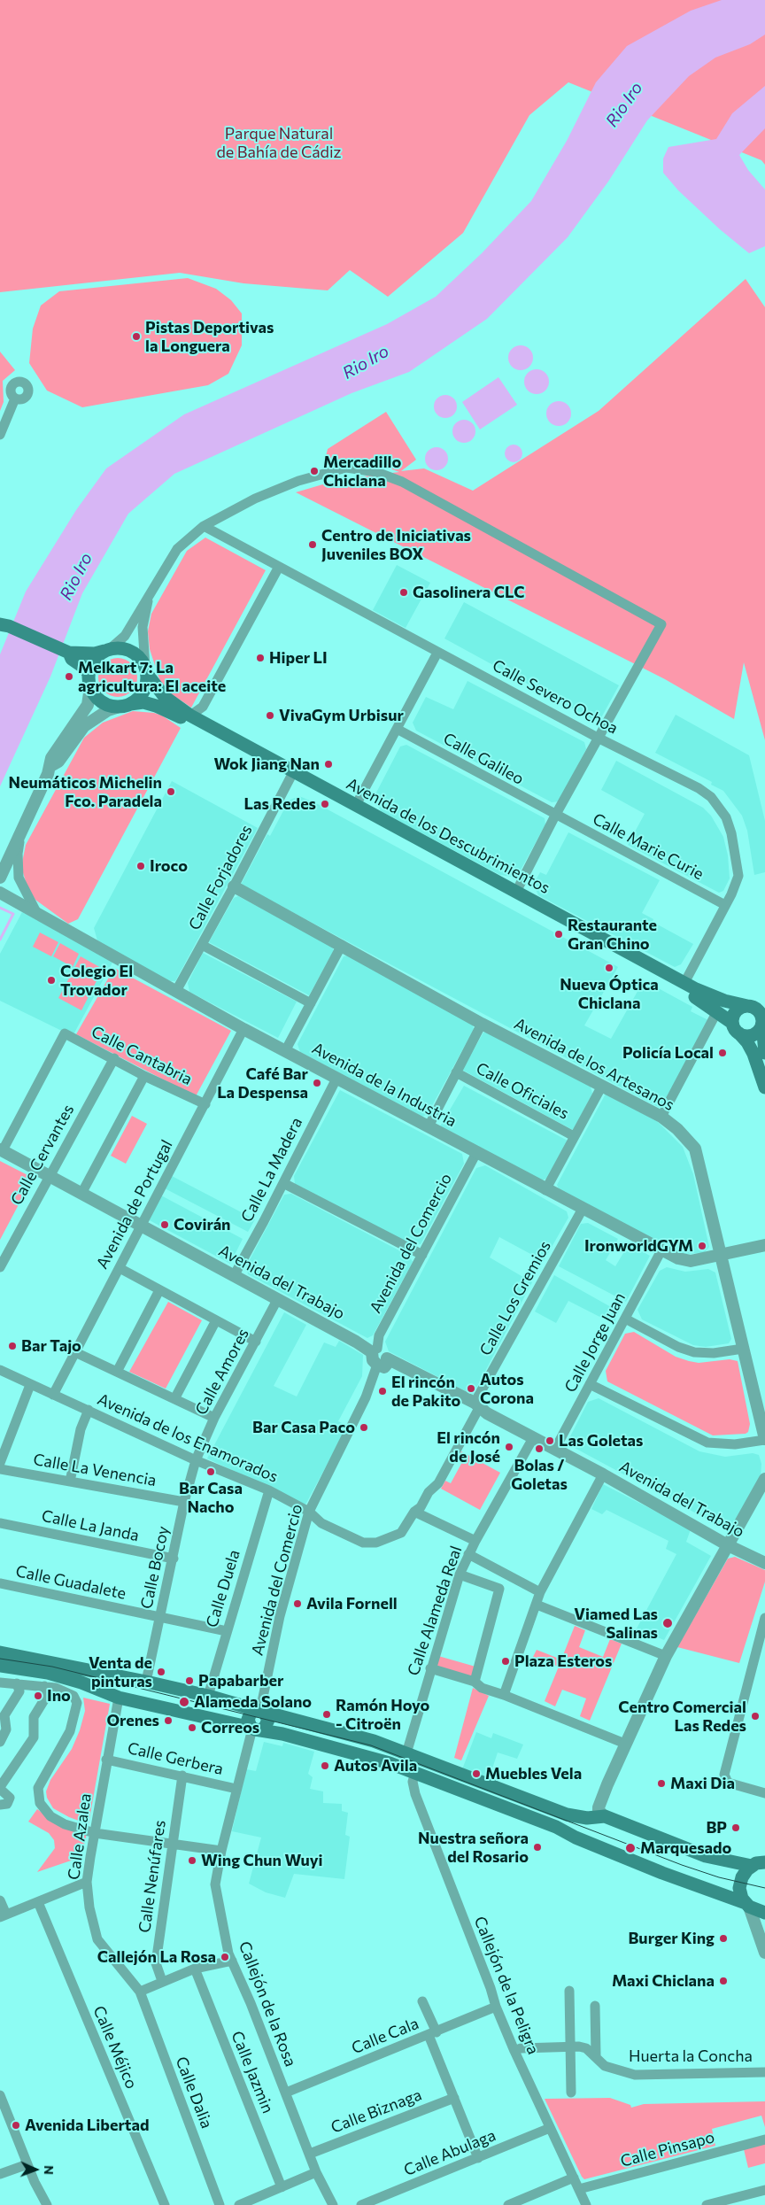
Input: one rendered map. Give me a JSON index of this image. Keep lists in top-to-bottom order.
{
  "streets": {
    "main road": ["Avenida de los Descubrimientos"],
    "street": [
      "Calle Severo Ochoa",
      "Calle Galileo",
      "Calle Marie Curie",
      "Calle Forjadores",
      "Calle Cantabria",
      "Avenida de los Artesanos",
      "Avenida de la Industria",
      "Calle Oficiales",
      "Calle Cervantes",
      "Calle La Madera",
      "Avenida de Portugal",
      "Avenida del Comercio",
      "Avenida del Trabajo",
      "Calle Los Gremios",
      "Calle Jorge Juan",
      "Calle Amores",
      "Avenida de los Enamorados",
      "Calle La Venencia",
      "Calle La Janda",
      "Calle Bocoy",
      "Calle Guadalete",
      "Calle Duela",
      "Calle Alameda Real",
      "Calle Gerbera",
      "Calle Azalea",
      "Calle Nenúfares",
      "Callejón de la Peligra",
      "Callejón de la Rosa",
      "Calle Cala",
      "Calle Méjico",
      "Huerta la Concha",
      "Calle Jazmin",
      "Calle Dalia",
      "Calle Biznaga",
      "Calle Pinsapo",
      "Calle Abulaga"
    ]
  },
  "crossings": [
    ["Calle Severo Ochoa", "Avenida de los Descubrimientos"],
    ["Calle Severo Ochoa", "Calle Marie Curie"],
    ["Calle Galileo", "Calle Marie Curie"],
    ["Avenida de los Descubrimientos", "Calle Forjadores"],
    ["Calle Forjadores", "Avenida de los Artesanos"],
    ["Calle Forjadores", "Avenida de la Industria"],
    ["Calle Cantabria", "Calle Cervantes"],
    ["Calle Cantabria", "Avenida de Portugal"],
    ["Calle Cantabria", "Avenida del Trabajo"],
    ["Avenida de los Artesanos", "Avenida de la Industria"],
    ["Avenida de la Industria", "Calle La Madera"],
    ["Avenida de la Industria", "Avenida de Portugal"],
    ["Avenida de la Industria", "Avenida del Comercio"],
    ["Avenida de la Industria", "Calle Los Gremios"],
    ["Avenida de la Industria", "Calle Jorge Juan"],
    ["Calle Cervantes", "Avenida del Trabajo"],
    ["Calle La Madera", "Avenida del Trabajo"],
    ["Avenida de Portugal", "Avenida del Trabajo"],
    ["Avenida de Portugal", "Avenida de los Enamorados"],
    ["Avenida del Comercio", "Avenida del Trabajo"],
    ["Avenida del Comercio", "Avenida de los Enamorados"],
    ["Avenida del Trabajo", "Calle Los Gremios"],
    ["Avenida del Trabajo", "Calle Jorge Juan"],
    ["Avenida del Trabajo", "Calle Amores"],
    ["Avenida del Trabajo", "Calle Alameda Real"],
    ["Calle Los Gremios", "Avenida de los Enamorados"],
    ["Calle Amores", "Avenida de los Enamorados"],
    ["Calle Amores", "Calle Bocoy"],
    ["Avenida de los Enamorados", "Calle Bocoy"],
    ["Avenida de los Enamorados", "Calle Duela"],
    ["Calle La Venencia", "Calle Bocoy"],
    ["Calle La Janda", "Calle Bocoy"],
    ["Calle Bocoy", "Calle Guadalete"],
    ["Calle Guadalete", "Calle Duela"],
    ["Calle Gerbera", "Calle Azalea"],
    ["Calle Gerbera", "Calle Nenúfares"],
    ["Calle Gerbera", "Callejón de la Rosa"],
    ["Calle Azalea", "Calle Dalia"],
    ["Callejón de la Peligra", "Calle Cala"],
    ["Callejón de la Peligra", "Calle Pinsapo"],
    ["Callejón de la Peligra", "Calle Abulaga"],
    ["Callejón de la Rosa", "Calle Cala"],
    ["Callejón de la Rosa", "Calle Biznaga"]
  ],
  "water": ["Rio Iro"],
  "parks": ["Parque Natural de Bahía de Cádiz"],
  "places": [
    "Pistas Deportivas la Longuera",
    "Mercadillo Chiclana",
    "Centro de Iniciativas Juveniles BOX",
    "Gasolinera CLC",
    "Hiper LI",
    "Melkart 7: La agricultura: El aceite",
    "VivaGym Urbisur",
    "Wok Jiang Nan",
    "Neumáticos Michelin Fco. Paradela",
    "Las Redes",
    "Iroco",
    "Restaurante Gran Chino",
    "Nueva Óptica Chiclana",
    "Colegio El Trovador",
    "Policía Local",
    "Café Bar La Despensa",
    "Covirán",
    "IronworldGYM",
    "Bar Tajo",
    "Autos Corona",
    "El rincón de Pakito",
    "Bar Casa Paco",
    "Las Goletas",
    "El rincón de José",
    "Bolas / Goletas",
    "Bar Casa Nacho",
    "Avila Fornell",
    "Viamed Las Salinas",
    "Plaza Esteros",
    "Venta de pinturas",
    "Papabarber",
    "Ino",
    "Alameda Solano",
    "Ramón Hoyo - Citroën",
    "Centro Comercial Las Redes",
    "Orenes",
    "Correos",
    "Autos Avila",
    "Muebles Vela",
    "Maxi Dia",
    "BP",
    "Nuestra señora del Rosario",
    "Marquesado",
    "Wing Chun Wuyi",
    "Burger King",
    "Callejón La Rosa",
    "Maxi Chiclana",
    "Avenida Libertad"
  ],
  "north": "right"
}
